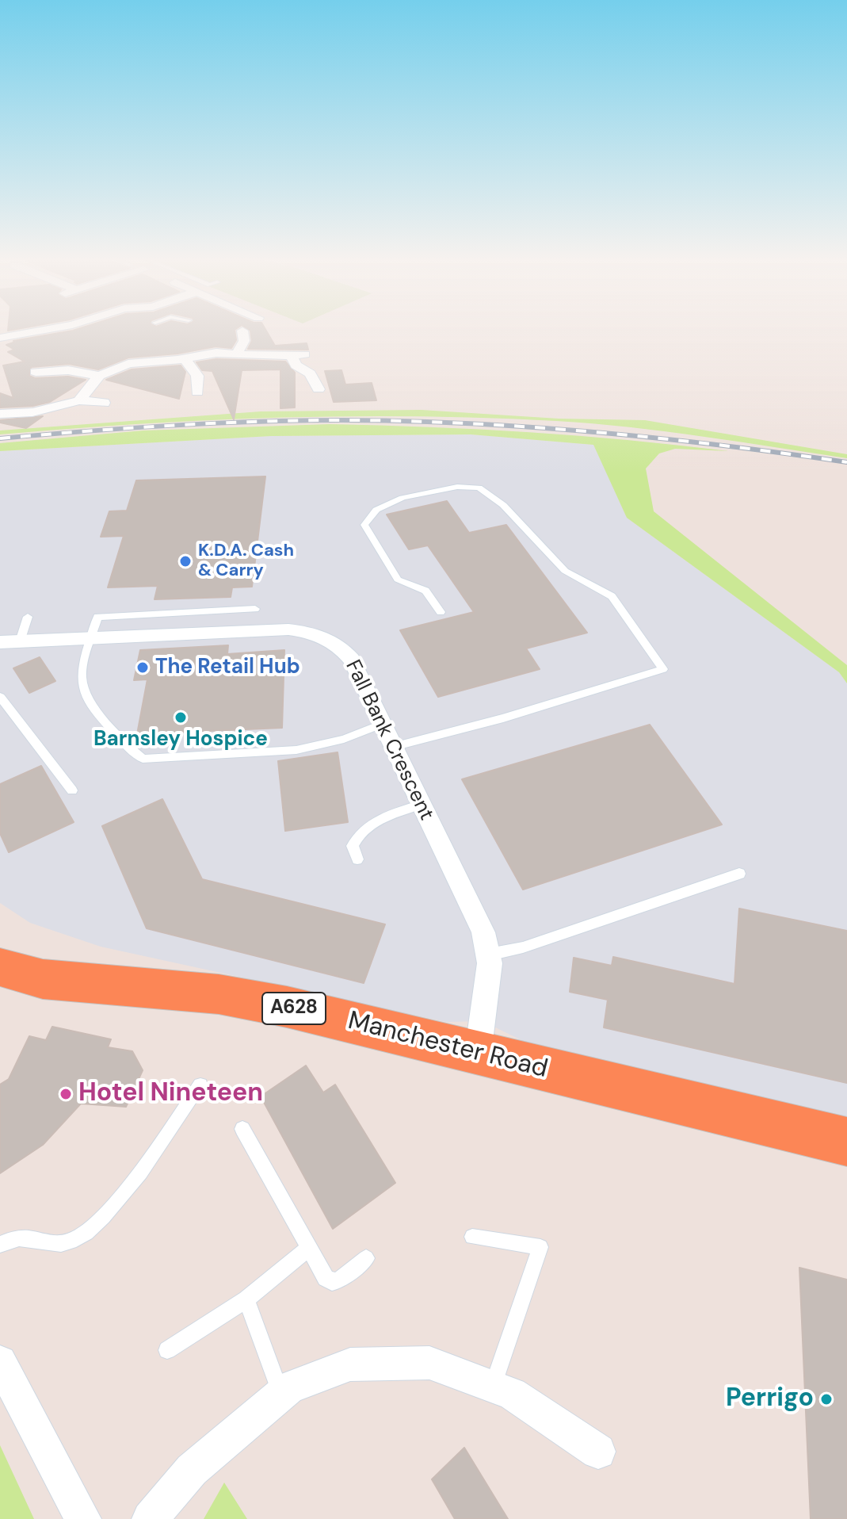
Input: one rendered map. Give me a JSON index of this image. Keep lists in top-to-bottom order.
{
  "streets": {
    "highway": ["A628", "Manchester Road"],
    "street": ["Fall Bank Crescent"]
  },
  "crossings": [
    ["Fall Bank Crescent", "Manchester Road"]
  ],
  "places": [
    "K.D.A. Cash & Carry",
    "The Retail Hub",
    "Barnsley Hospice",
    "Hotel Nineteen",
    "Perrigo"
  ]
}
